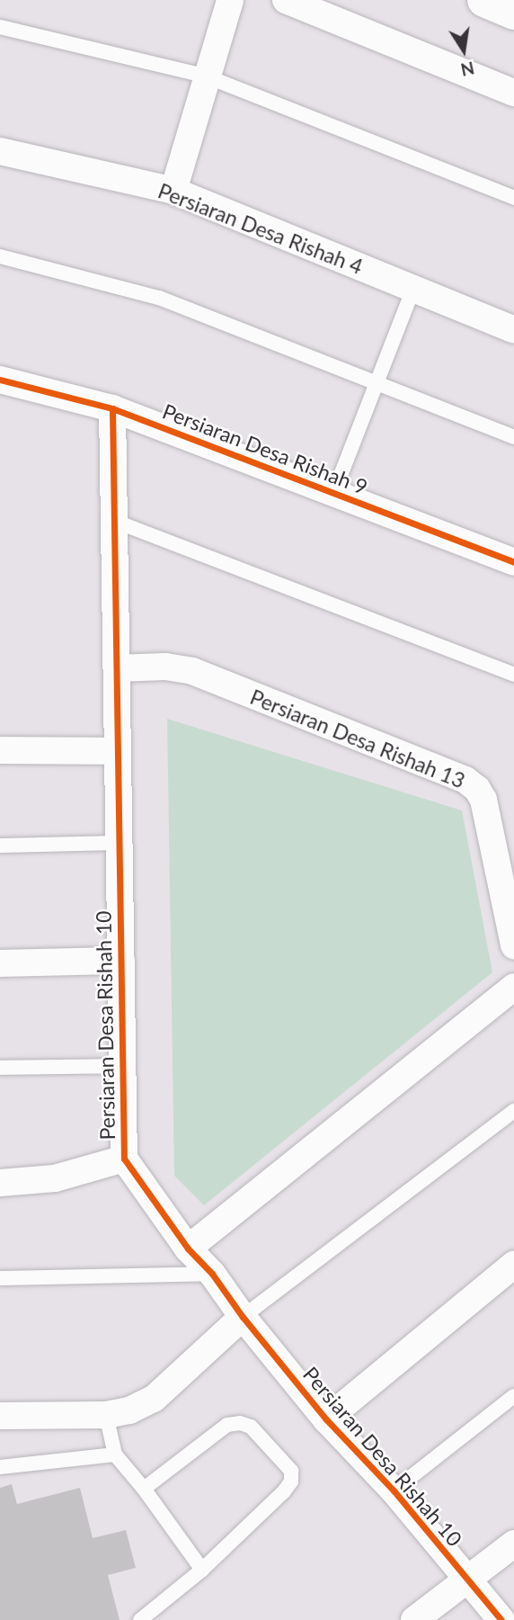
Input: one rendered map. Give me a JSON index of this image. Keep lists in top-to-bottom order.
{
  "streets": {
    "street": [
      "Persiaran Desa Rishah 4",
      "Persiaran Desa Rishah 9",
      "Persiaran Desa Rishah 13",
      "Persiaran Desa Rishah 10"
    ]
  },
  "crossings": [
    ["Persiaran Desa Rishah 9", "Persiaran Desa Rishah 10"],
    ["Persiaran Desa Rishah 13", "Persiaran Desa Rishah 10"]
  ],
  "north": "bottom"
}
